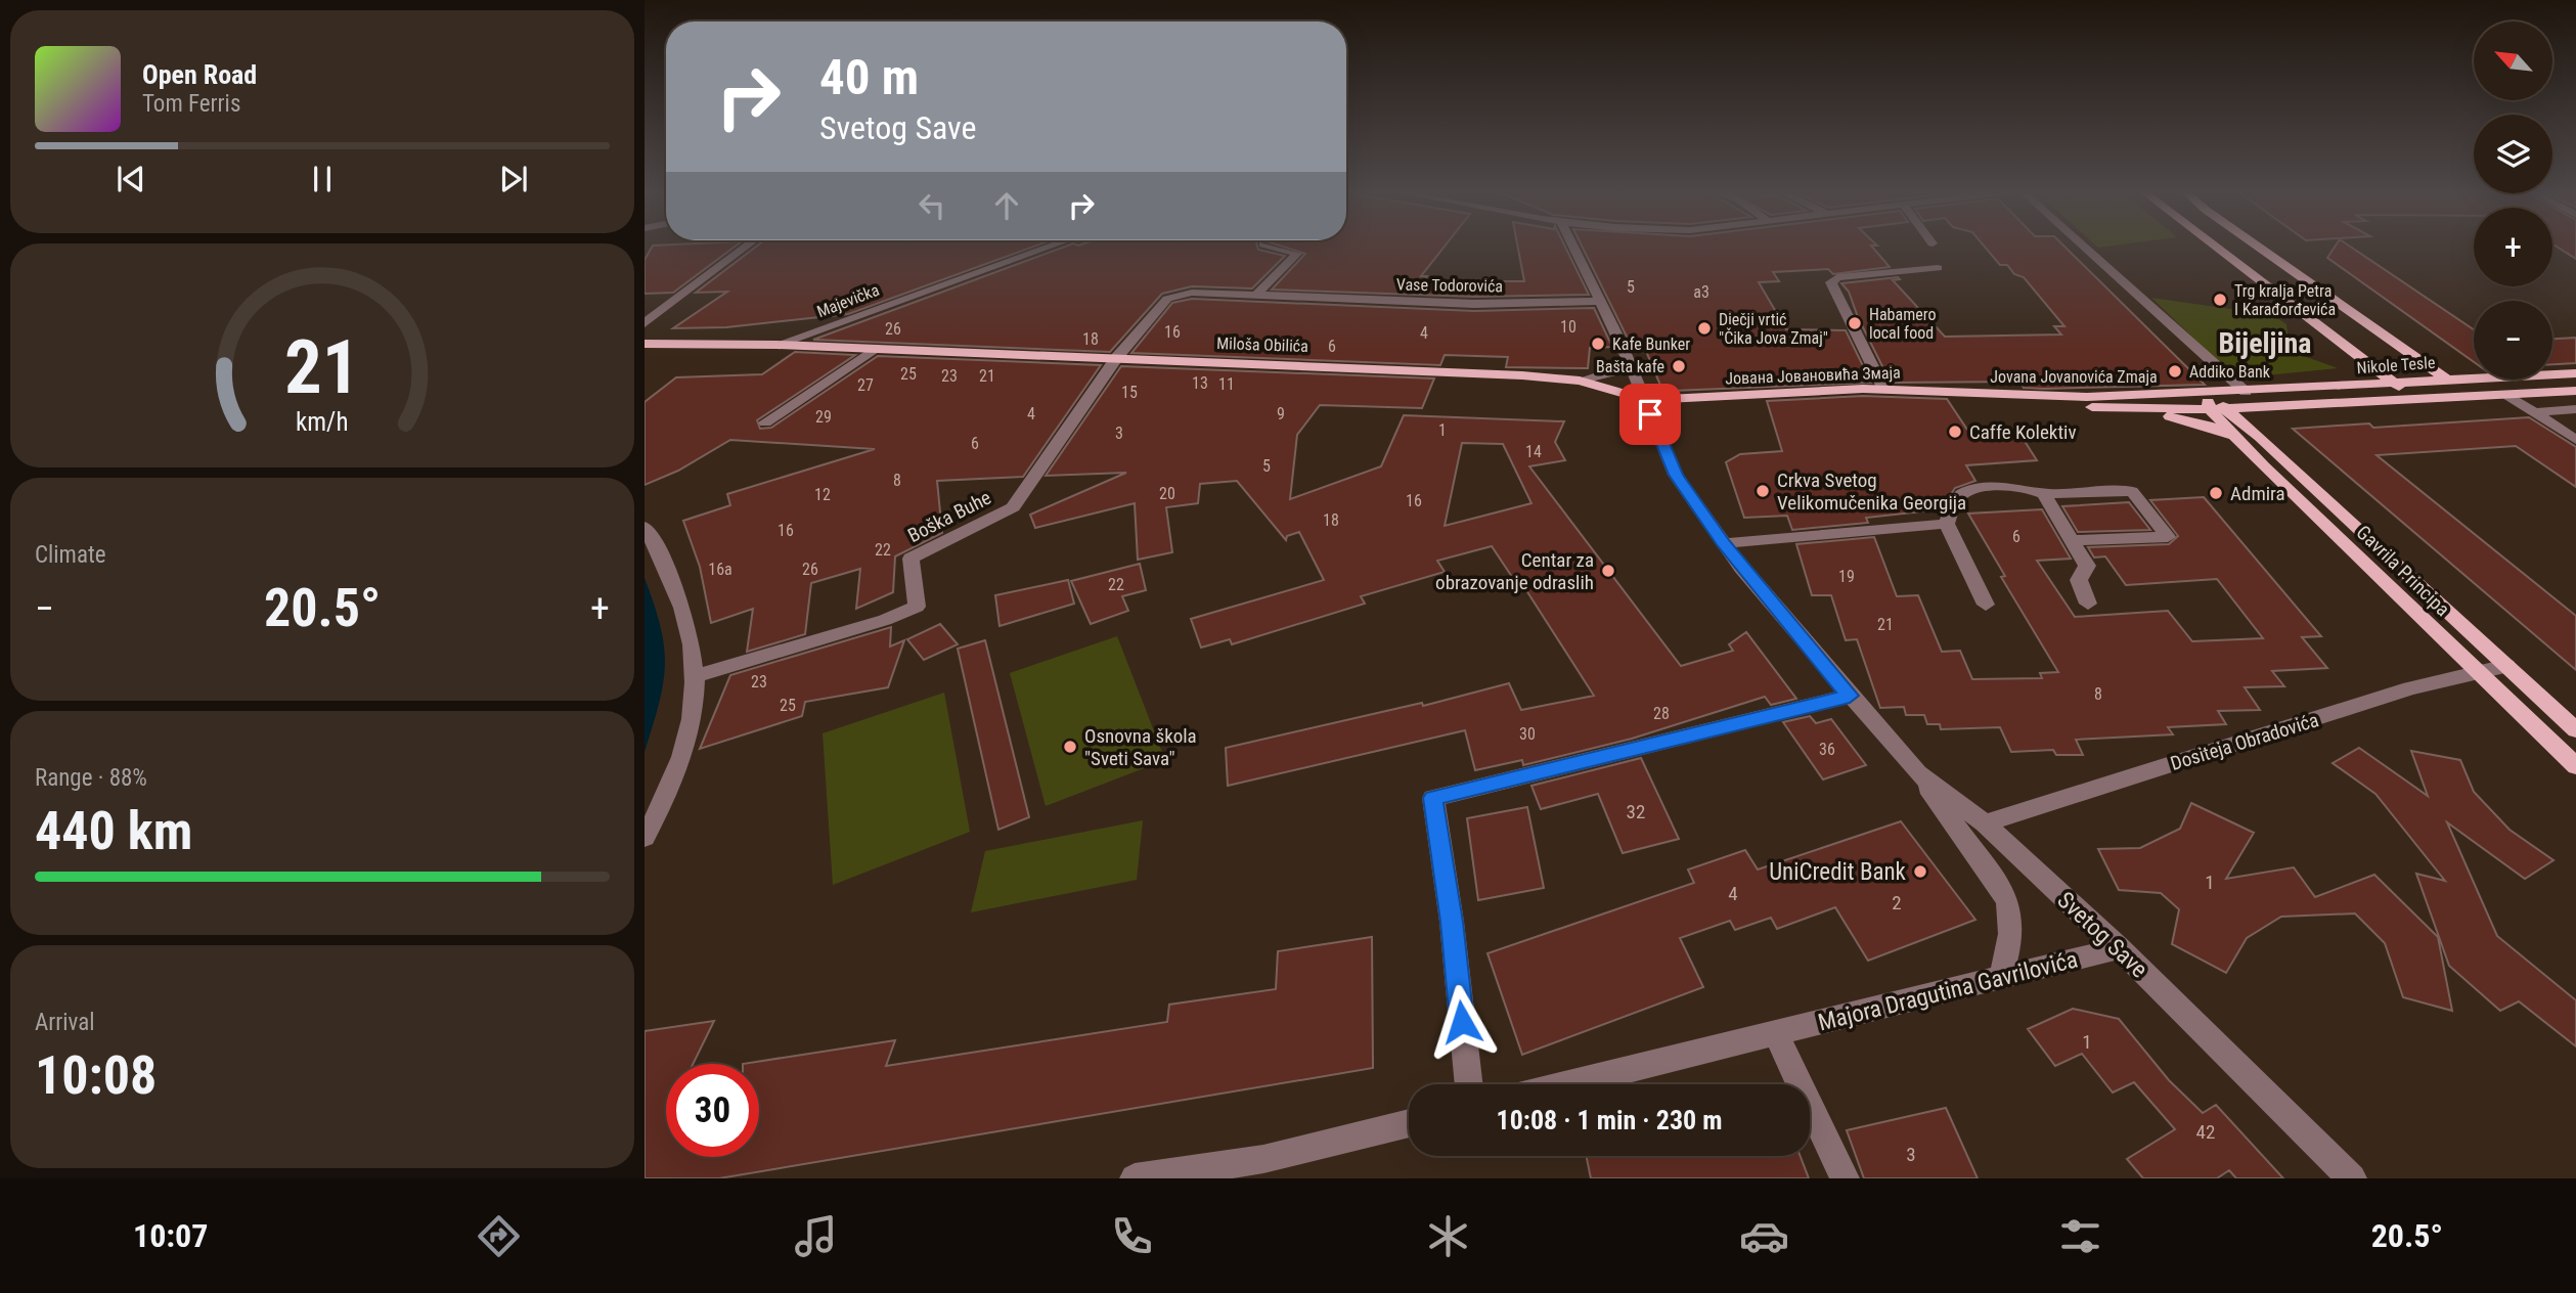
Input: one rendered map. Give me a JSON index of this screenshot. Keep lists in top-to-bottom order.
{
  "streets": {
    "main road": [
      "Miloša Obilića",
      "Nikole Tesle",
      "Јована Јовановића Змаја",
      "Jovana Jovanovića Zmaja",
      "Gavrila Principa"
    ],
    "street": [
      "Vase Todorovića",
      "Majevička",
      "Boška Buhe",
      "Dositeja Obradovića",
      "Svetog Save",
      "Majora Dragutina Gavrilovića"
    ]
  },
  "crossings": [
    ["Vase Todorovića", "Miloša Obilića"],
    ["Vase Todorovića", "Boška Buhe"],
    ["Vase Todorovića", "Svetog Save"],
    ["Majevička", "Miloša Obilića"],
    ["Miloša Obilića", "Јована Јовановића Змаја"],
    ["Miloša Obilića", "Boška Buhe"],
    ["Miloša Obilića", "Svetog Save"],
    ["Nikole Tesle", "Jovana Jovanovića Zmaja"],
    ["Nikole Tesle", "Gavrila Principa"],
    ["Јована Јовановића Змаја", "Jovana Jovanovića Zmaja"],
    ["Јована Јовановића Змаја", "Svetog Save"],
    ["Jovana Jovanovića Zmaja", "Gavrila Principa"],
    ["Gavrila Principa", "Dositeja Obradovića"],
    ["Dositeja Obradovića", "Svetog Save"],
    ["Svetog Save", "Majora Dragutina Gavrilovića"]
  ],
  "districts": ["Bijeljina"],
  "places": [
    "Trg kralja Petra I Karađorđevića",
    "Habamero local food",
    "Dječji vrtić \"Čika Jova Zmaj\"",
    "Kafe Bunker",
    "Bašta kafe",
    "Addiko Bank",
    "Caffe Kolektiv",
    "Crkva Svetog Velikomučenika Georgija",
    "Admira",
    "Centar za obrazovanje odraslih",
    "Osnovna škola \"Sveti Sava\"",
    "UniCredit Bank"
  ],
  "house_numbers": [
    "5",
    "a3",
    "10",
    "26",
    "16",
    "4",
    "18",
    "6",
    "25",
    "23",
    "21",
    "13",
    "11",
    "27",
    "15",
    "4",
    "9",
    "29",
    "1",
    "3",
    "6",
    "14",
    "5",
    "8",
    "20",
    "12",
    "16",
    "18",
    "16",
    "6",
    "22",
    "16a",
    "26",
    "19",
    "22",
    "21",
    "23",
    "8",
    "25",
    "28",
    "30",
    "36",
    "32",
    "1",
    "4",
    "2",
    "1",
    "42",
    "3"
  ],
  "north": "top left",
  "page": {
    "map_buttons": ["+", "−"],
    "turn": ["40 m", "Svetog Save"],
    "song": ["Open Road", "Tom Ferris"],
    "tile": [
      "Climate",
      ["Range · 88%", "440 km"],
      ["Arrival", "10:08"]
    ],
    "heat": ["−", "20.5°", "+"],
    "limit": "30",
    "trip": "10:08 · 1 min · 230 m",
    "tabs": ["10:07", "20.5°"],
    "gauge": ["21", "km/h"]
  }
}
